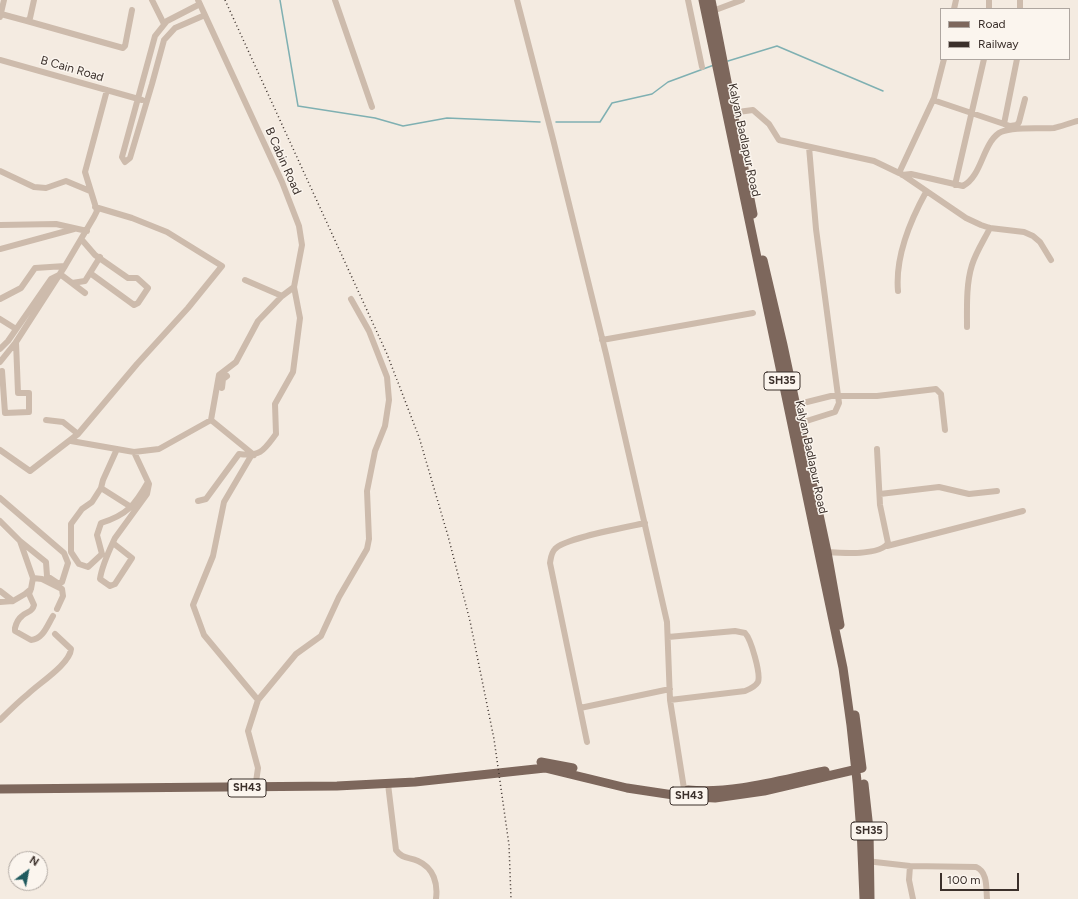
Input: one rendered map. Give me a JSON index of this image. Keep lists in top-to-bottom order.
{
  "streets": {
    "main road": ["Kalyan Badlapur Road", "SH35", "SH43"],
    "street": ["B Cain Road", "B Cabin Road"]
  },
  "crossings": [
    ["Kalyan Badlapur Road", "SH43"]
  ],
  "legend": ["Road", "Railway"],
  "scale_bar": "100 m",
  "north": "top right"
}
